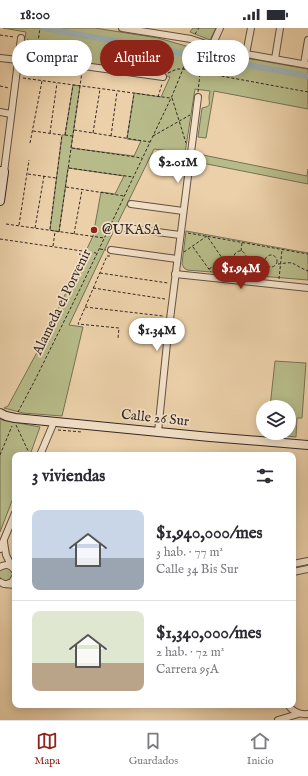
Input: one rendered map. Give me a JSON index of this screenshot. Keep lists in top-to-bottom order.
{
  "streets": {
    "street": ["Calle 26 Sur"],
    "path": ["Alameda el Porvenir"]
  },
  "crossings": [
    ["Alameda el Porvenir", "Calle 26 Sur"]
  ],
  "places": ["@UKASA"],
  "page": {
    "status": "18:00",
    "chip": ["Comprar", "Alquilar", "Filtros"],
    "price": ["$2.01M", "$1.94M", "$1.34M"],
    "heading": "3 viviendas",
    "list": [
      {
        "name": "$1,940,000/mes",
        "note": "3 hab. · 77 m² · Calle 34 Bis Sur"
      },
      {
        "name": "$1,340,000/mes",
        "note": "2 hab. · 72 m² · Carrera 95A"
      }
    ],
    "tabs": ["Mapa", "Guardados", "Inicio"]
  }
}
